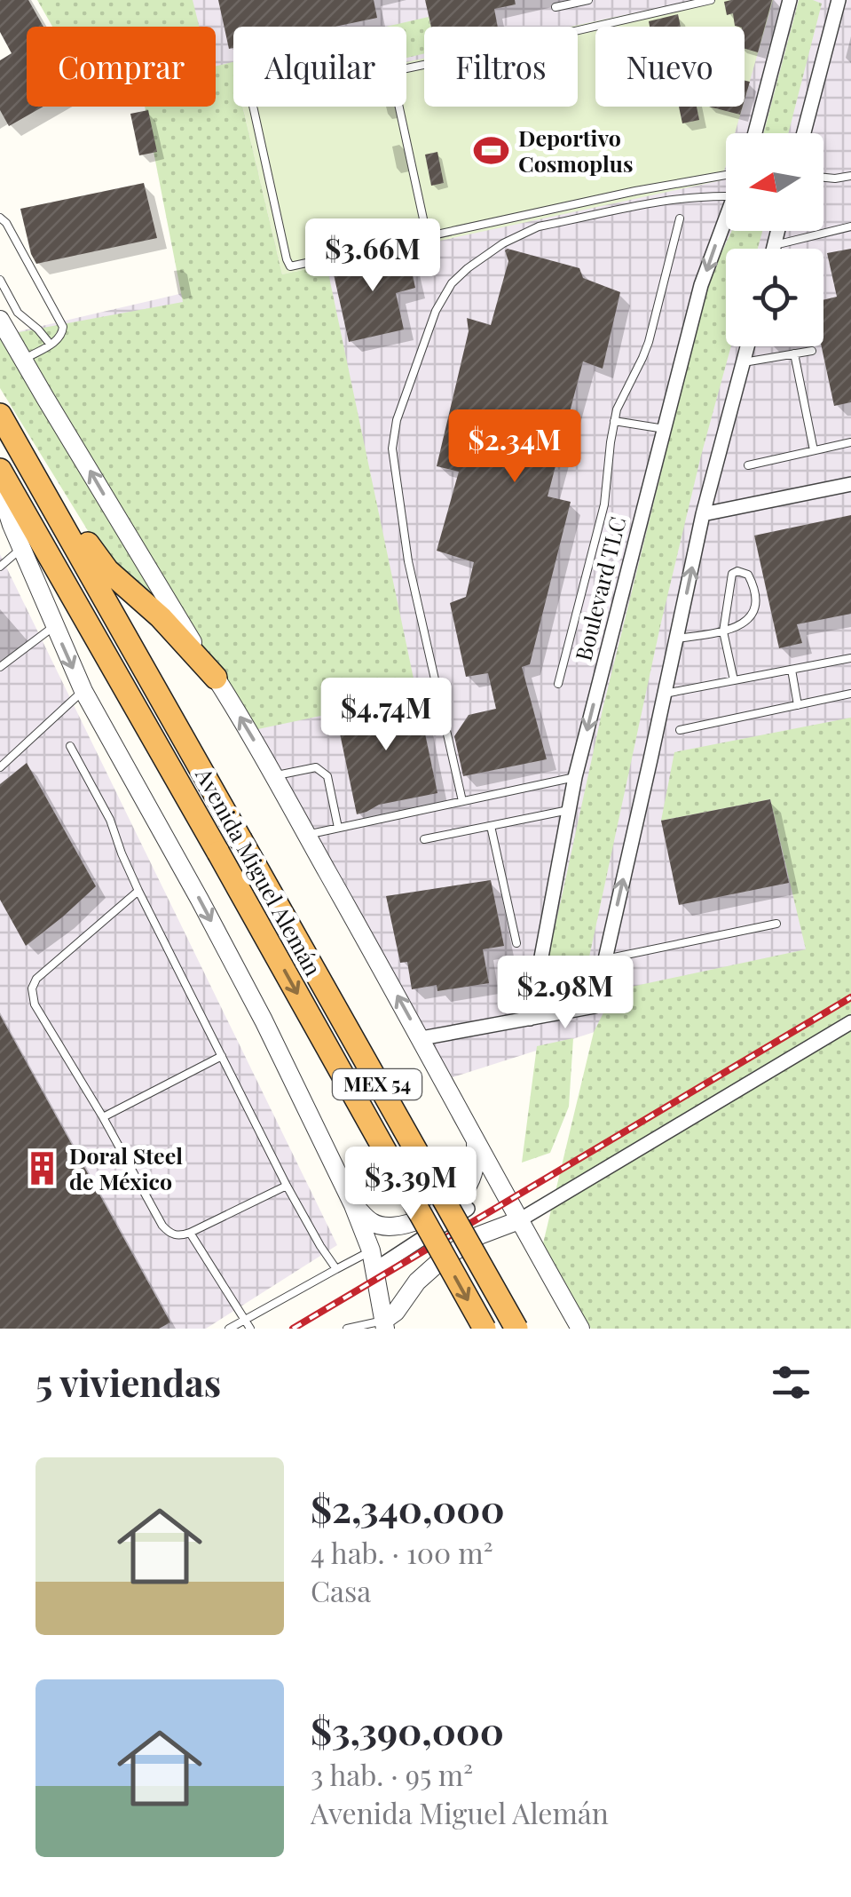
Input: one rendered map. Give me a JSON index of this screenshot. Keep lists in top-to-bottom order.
{
  "streets": {
    "highway": ["Avenida Miguel Alemán", "MEX 54"],
    "street": ["Boulevard TLC"]
  },
  "places": {
    "sports": ["Deportivo Cosmoplus"],
    "building": ["Doral Steel de México"]
  },
  "north": "left",
  "page": {
    "chip": [
      "Comprar",
      "Alquilar",
      "Filtros",
      "Nuevo"
    ],
    "price": [
      "$3.66M",
      "$2.34M",
      "$4.74M",
      "$2.98M",
      "$3.39M"
    ],
    "heading": "5 viviendas",
    "list": [
      {
        "name": "$2,340,000",
        "note": "4 hab. · 100 m² · Casa"
      },
      {
        "name": "$3,390,000",
        "note": "3 hab. · 95 m² · Avenida Miguel Alemán"
      }
    ]
  }
}
